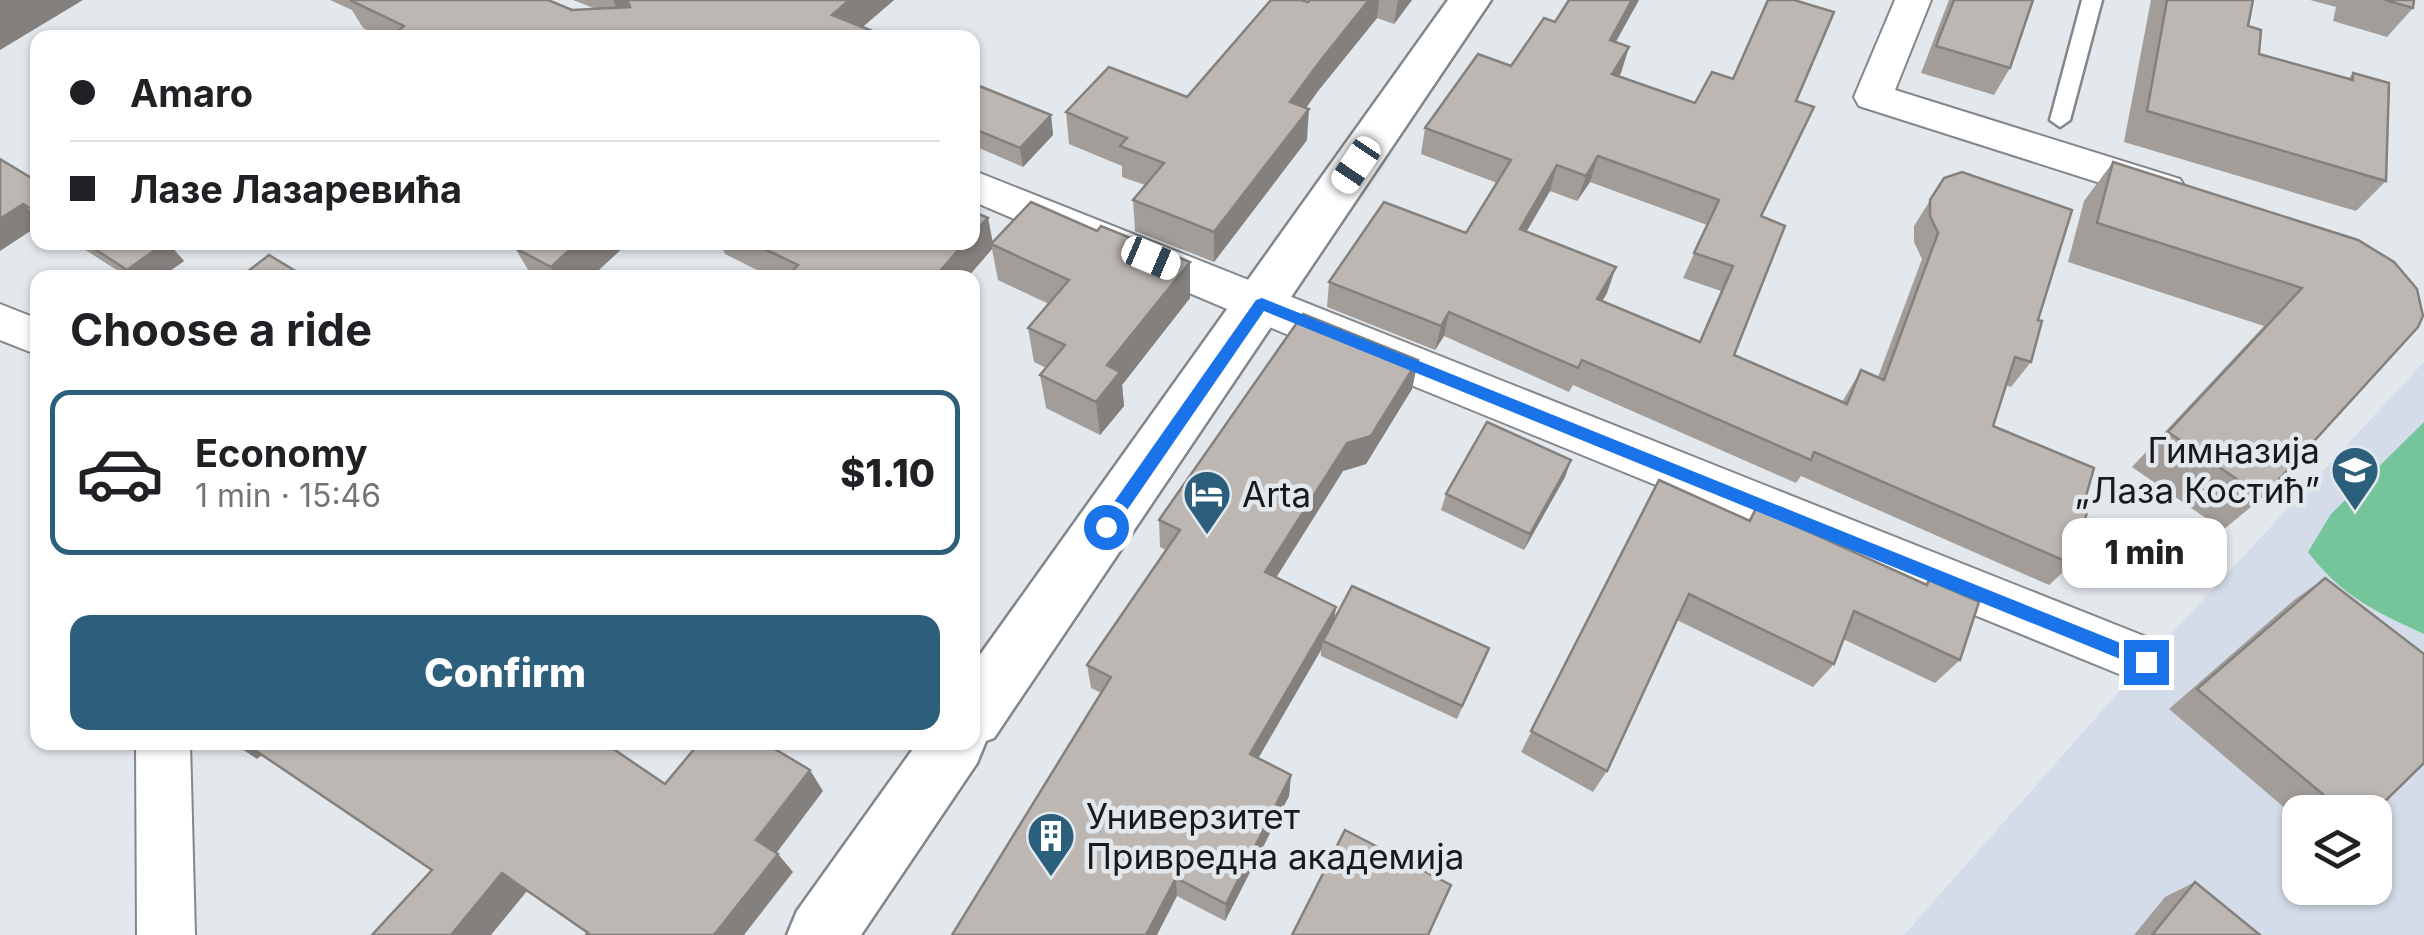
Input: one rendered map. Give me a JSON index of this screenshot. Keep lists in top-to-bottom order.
{
  "places": {
    "school or university": ["Гимназија „Лаза Костић”"],
    "hotel": ["Arta"],
    "building": ["Универзитет Привредна академија"]
  },
  "page": {
    "banner": ["Amaro", "Лазе Лазаревића"],
    "heading": "Choose a ride",
    "list": [
      {
        "name": "Economy",
        "note": "1 min · 15:46",
        "value": "$1.10"
      }
    ],
    "bubble": "1 min",
    "buttons": "Confirm"
  }
}
